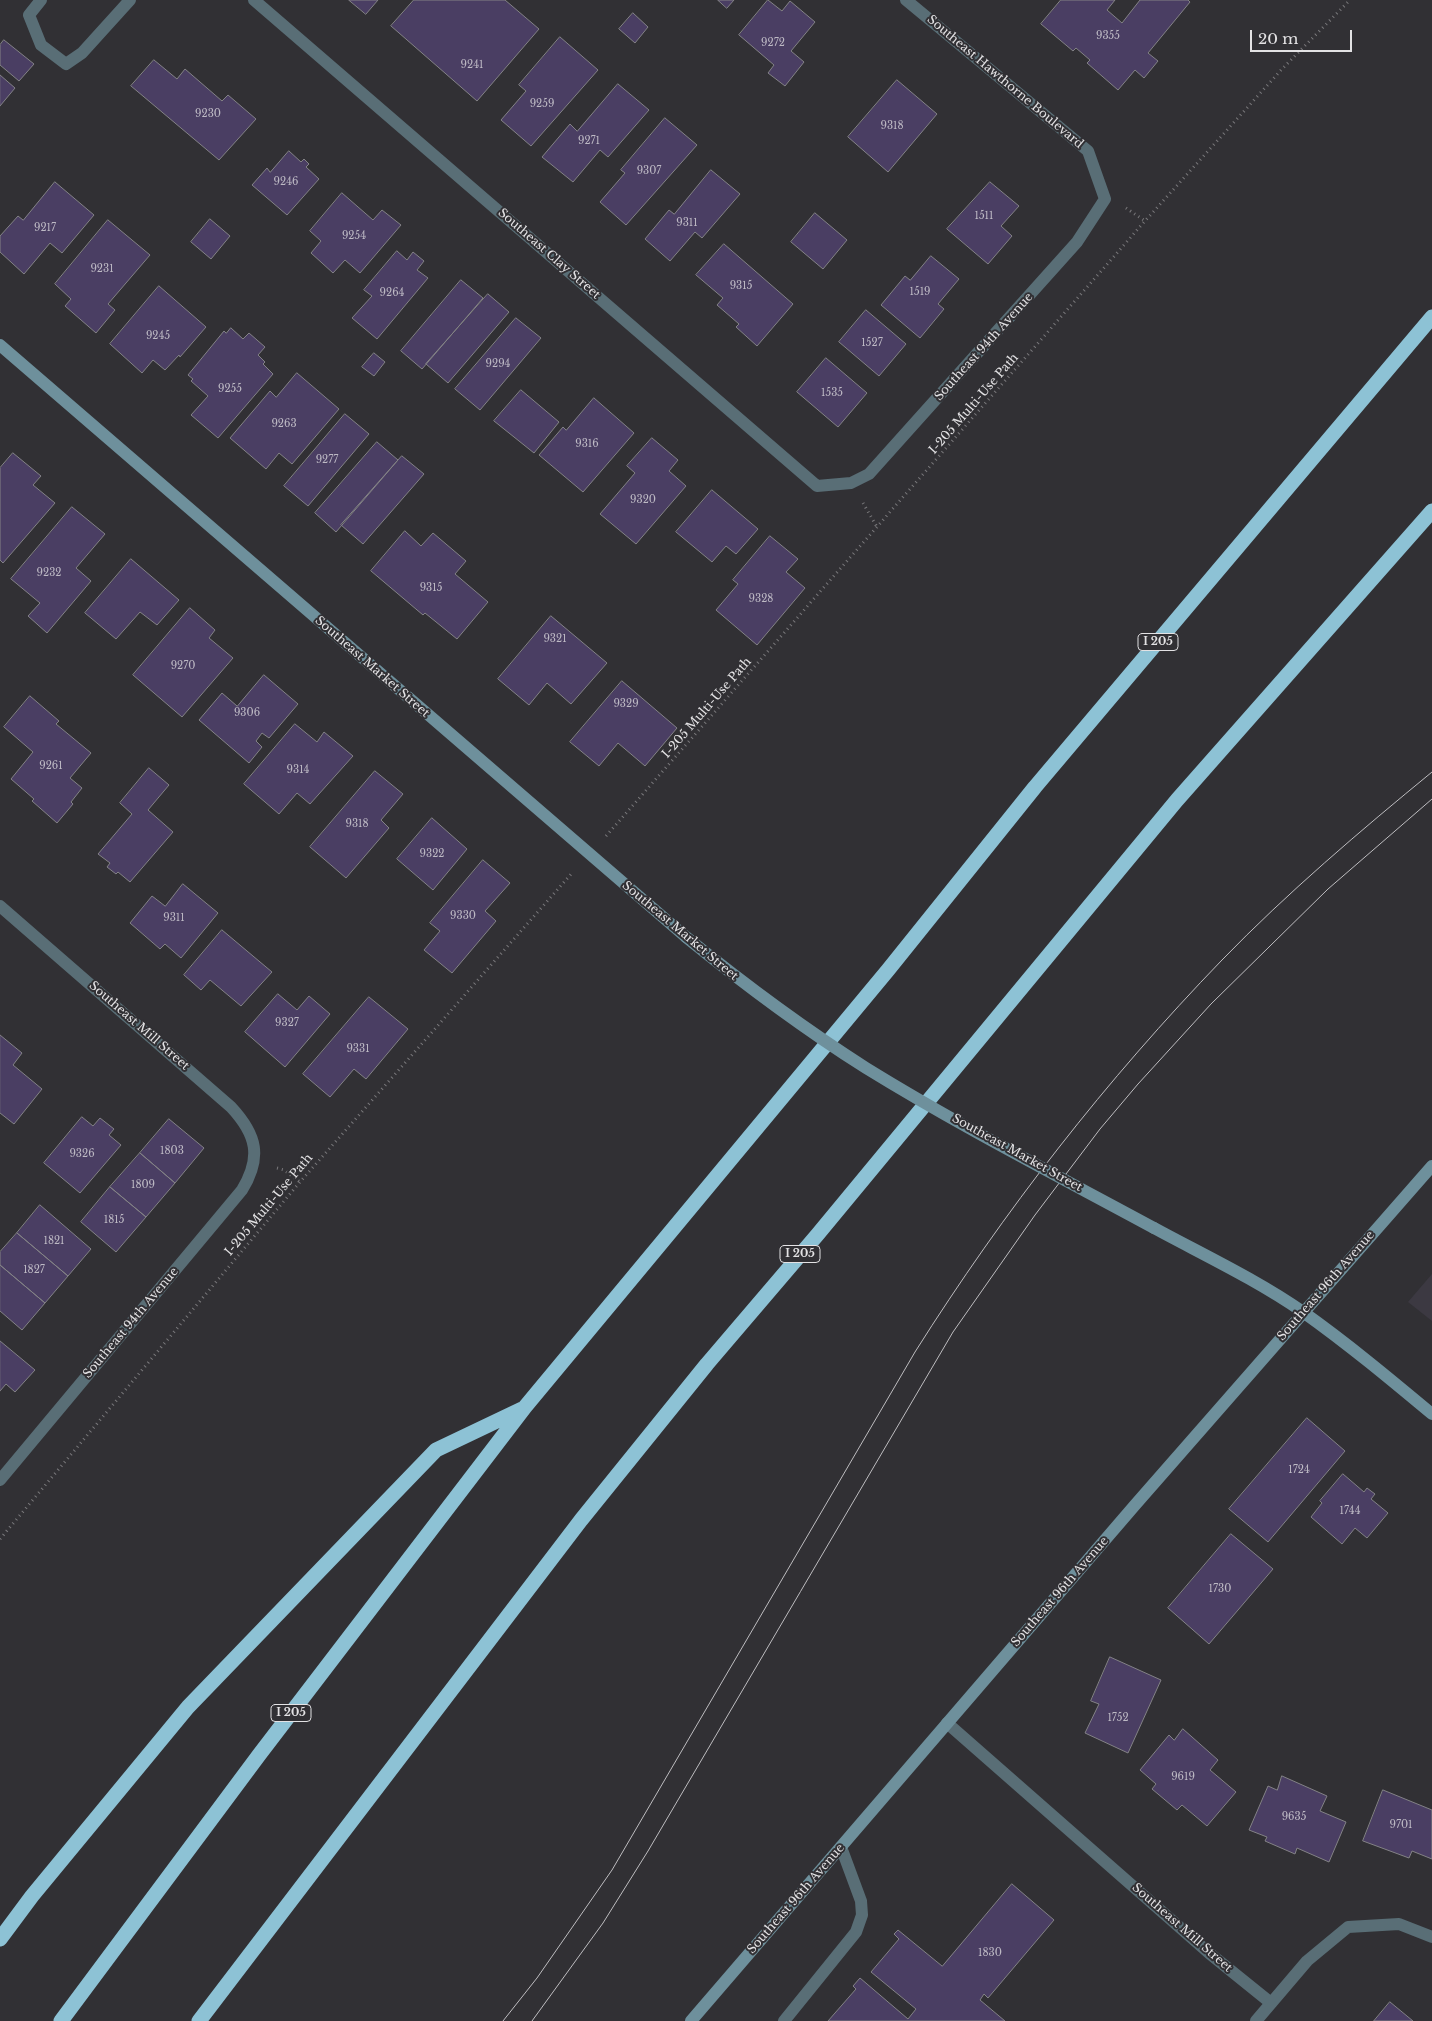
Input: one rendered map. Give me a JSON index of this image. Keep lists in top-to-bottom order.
{
  "streets": {
    "highway": ["I 205"],
    "street": [
      "Southeast Hawthorne Boulevard",
      "Southeast Clay Street",
      "Southeast 94th Avenue",
      "Southeast Market Street",
      "Southeast Mill Street",
      "Southeast 96th Avenue"
    ],
    "path": ["I-205 Multi-Use Path"]
  },
  "crossings": [
    ["Southeast Hawthorne Boulevard", "Southeast 94th Avenue"],
    ["Southeast Clay Street", "Southeast 94th Avenue"],
    ["Southeast 94th Avenue", "Southeast Mill Street"],
    ["Southeast Market Street", "Southeast 96th Avenue"],
    ["Southeast Mill Street", "Southeast 96th Avenue"]
  ],
  "house_numbers": [
    "9355",
    "9272",
    "9241",
    "9259",
    "9230",
    "9318",
    "9271",
    "9307",
    "9246",
    "1511",
    "9311",
    "9217",
    "9254",
    "9231",
    "9315",
    "1519",
    "9264",
    "9245",
    "1527",
    "9294",
    "9255",
    "1535",
    "9263",
    "9316",
    "9277",
    "9320",
    "9232",
    "9315",
    "9328",
    "9321",
    "9270",
    "9329",
    "9306",
    "9261",
    "9314",
    "9318",
    "9322",
    "9330",
    "9311",
    "9327",
    "9331",
    "1803",
    "9326",
    "1809",
    "1815",
    "1821",
    "1827",
    "1724",
    "1744",
    "1730",
    "1752",
    "9619",
    "9635",
    "9701",
    "1830"
  ],
  "scale_bar": "20 m"
}
